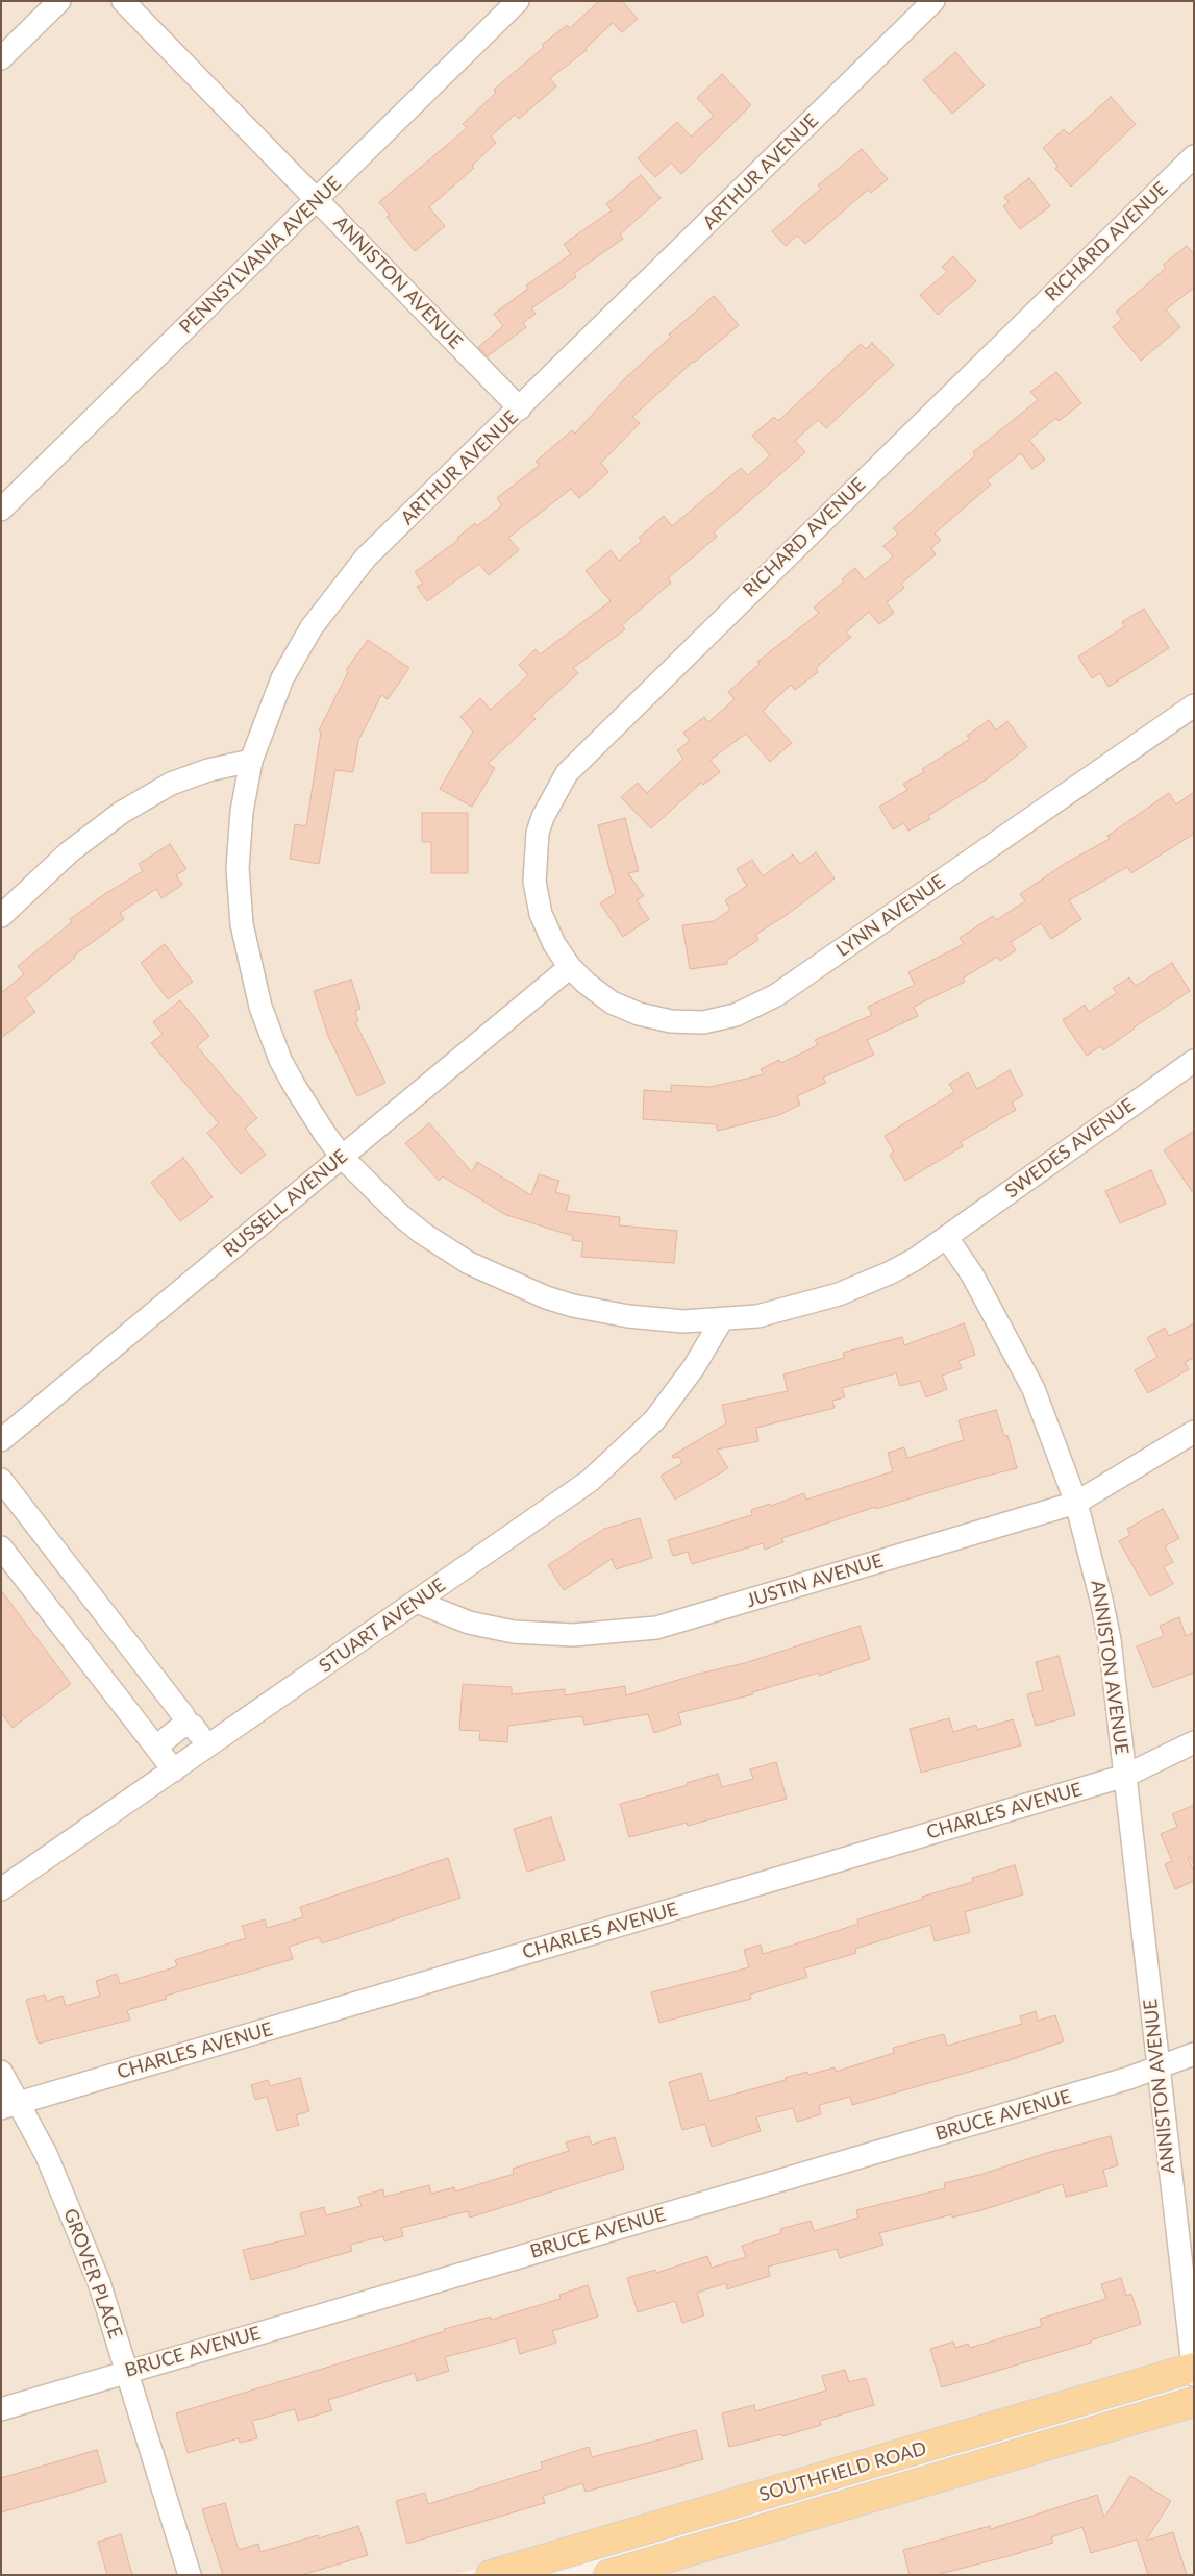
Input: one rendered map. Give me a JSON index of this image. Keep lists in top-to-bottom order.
{
  "streets": {
    "main road": ["SOUTHFIELD ROAD"],
    "street": [
      "ARTHUR AVENUE",
      "RICHARD AVENUE",
      "PENNSYLVANIA AVENUE",
      "ANNISTON AVENUE",
      "LYNN AVENUE",
      "SWEDES AVENUE",
      "RUSSELL AVENUE",
      "JUSTIN AVENUE",
      "STUART AVENUE",
      "CHARLES AVENUE",
      "BRUCE AVENUE",
      "GROVER PLACE"
    ]
  },
  "crossings": [
    ["ARTHUR AVENUE", "ANNISTON AVENUE"],
    ["RICHARD AVENUE", "LYNN AVENUE"],
    ["RICHARD AVENUE", "RUSSELL AVENUE"],
    ["PENNSYLVANIA AVENUE", "ANNISTON AVENUE"],
    ["ANNISTON AVENUE", "SWEDES AVENUE"],
    ["ANNISTON AVENUE", "JUSTIN AVENUE"],
    ["ANNISTON AVENUE", "CHARLES AVENUE"],
    ["ANNISTON AVENUE", "BRUCE AVENUE"],
    ["ANNISTON AVENUE", "SOUTHFIELD ROAD"],
    ["LYNN AVENUE", "RUSSELL AVENUE"],
    ["JUSTIN AVENUE", "STUART AVENUE"],
    ["CHARLES AVENUE", "GROVER PLACE"],
    ["BRUCE AVENUE", "GROVER PLACE"]
  ]
}
